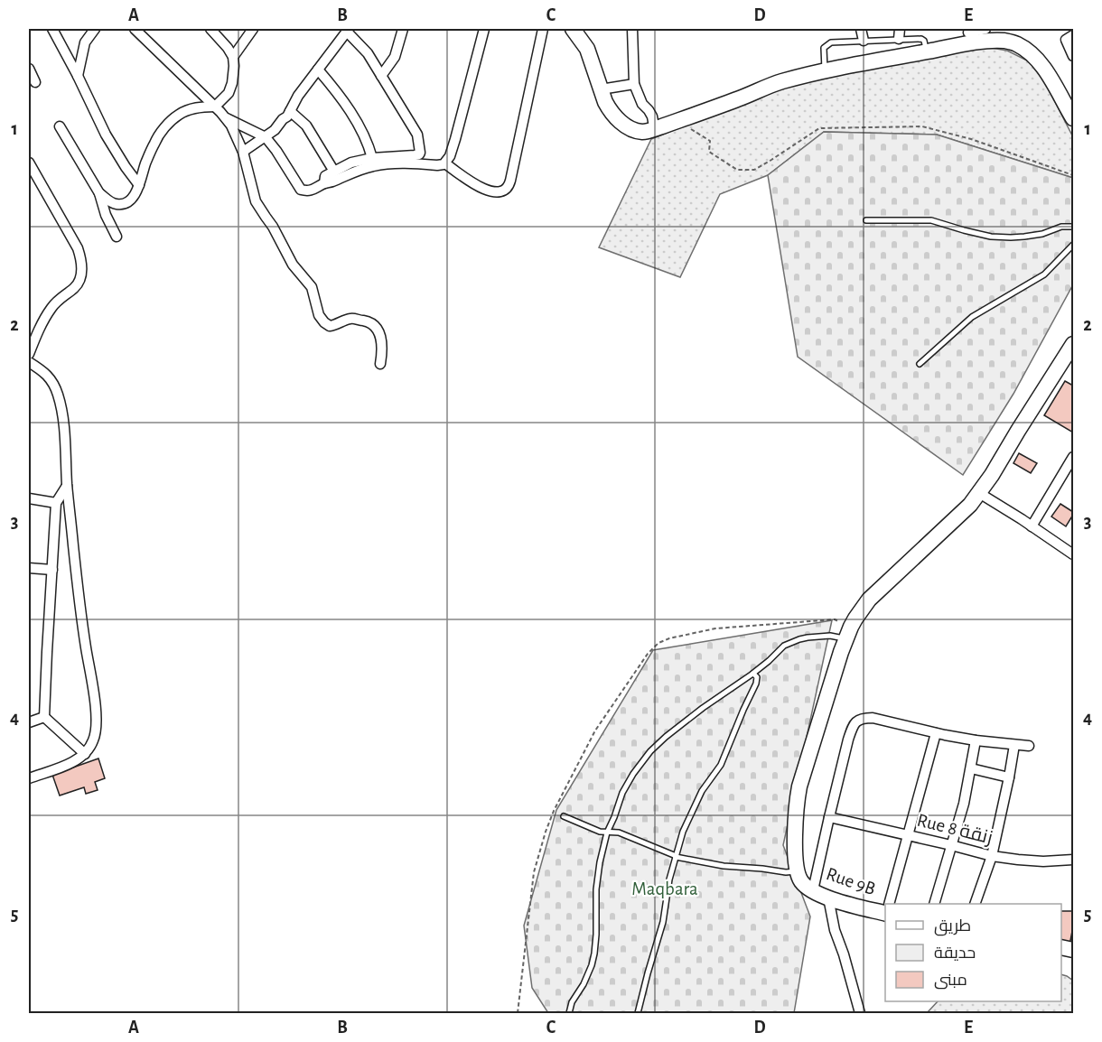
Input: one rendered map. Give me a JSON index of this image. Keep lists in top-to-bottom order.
{
  "streets": {
    "street": ["Rue 8 زنقة", "Rue 9B"]
  },
  "parks": ["Maqbara"],
  "legend": ["طريق", "حديقة", "مبنى"],
  "grid": {
    "columns": [
      "A",
      "B",
      "C",
      "D",
      "E"
    ],
    "rows": [
      "1",
      "2",
      "3",
      "4",
      "5"
    ]
  }
}
